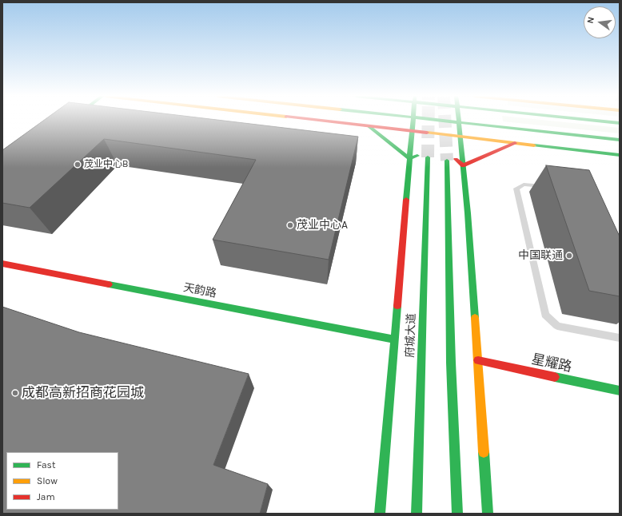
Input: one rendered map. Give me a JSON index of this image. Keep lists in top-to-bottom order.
{
  "streets": {
    "street": ["天韵路", "府城大道", "星耀路"]
  },
  "places": [
    "茂业中心B",
    "茂业中心A",
    "中国联通",
    "成都高新招商花园城"
  ],
  "legend": ["Fast", "Slow", "Jam"],
  "north": "left"
}
